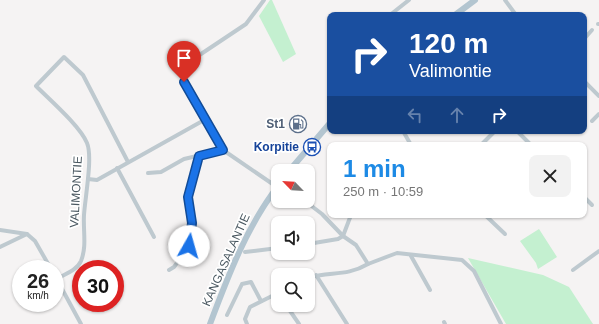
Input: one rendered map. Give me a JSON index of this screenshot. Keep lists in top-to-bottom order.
{
  "streets": {
    "main road": ["KANGASALANTIE"],
    "street": ["VALIMONTIE"]
  },
  "places": {
    "fuel station": ["St1"],
    "bus stop": ["Korpitie"]
  },
  "north": "top left",
  "page": {
    "turn": ["120 m", "Valimontie"],
    "heading": ["1 min", "250 m · 10:59"],
    "speed": "26 km/h",
    "limit": "30"
  }
}
